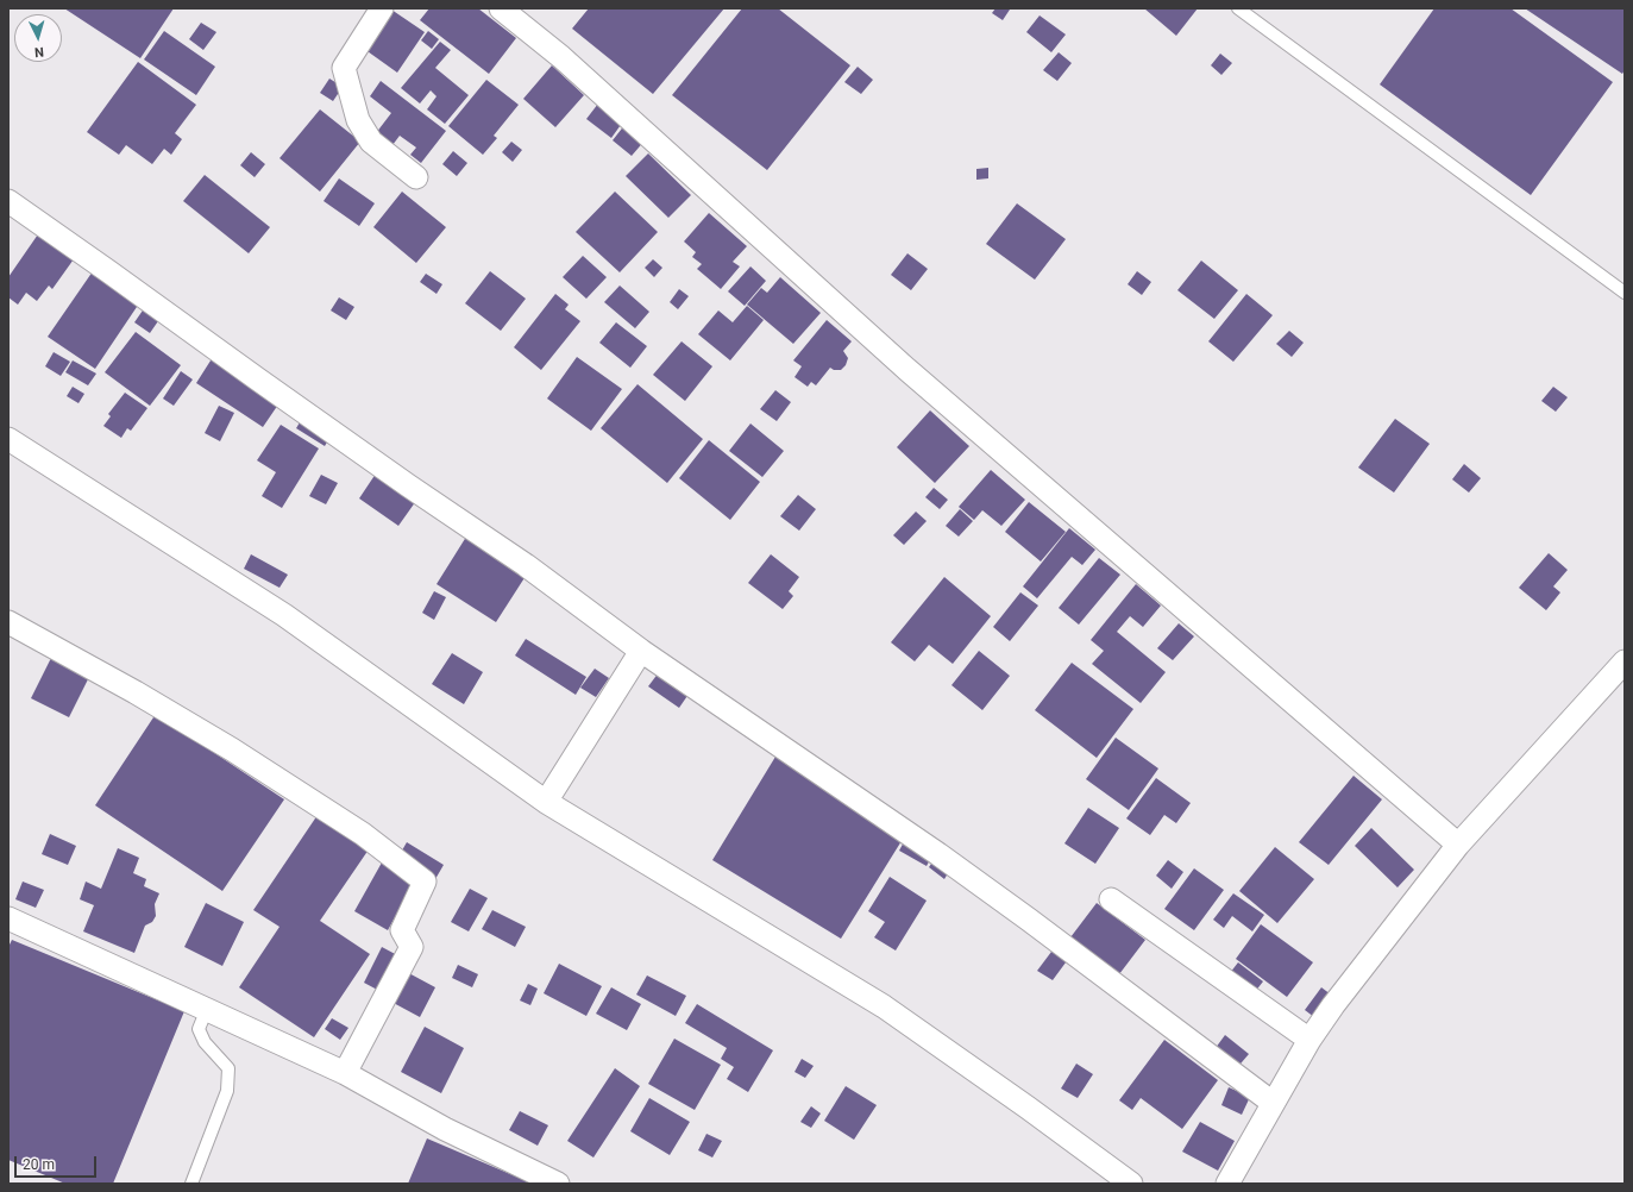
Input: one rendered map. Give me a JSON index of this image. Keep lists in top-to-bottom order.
{
  "scale_bar": "20 m",
  "north": "bottom"
}
